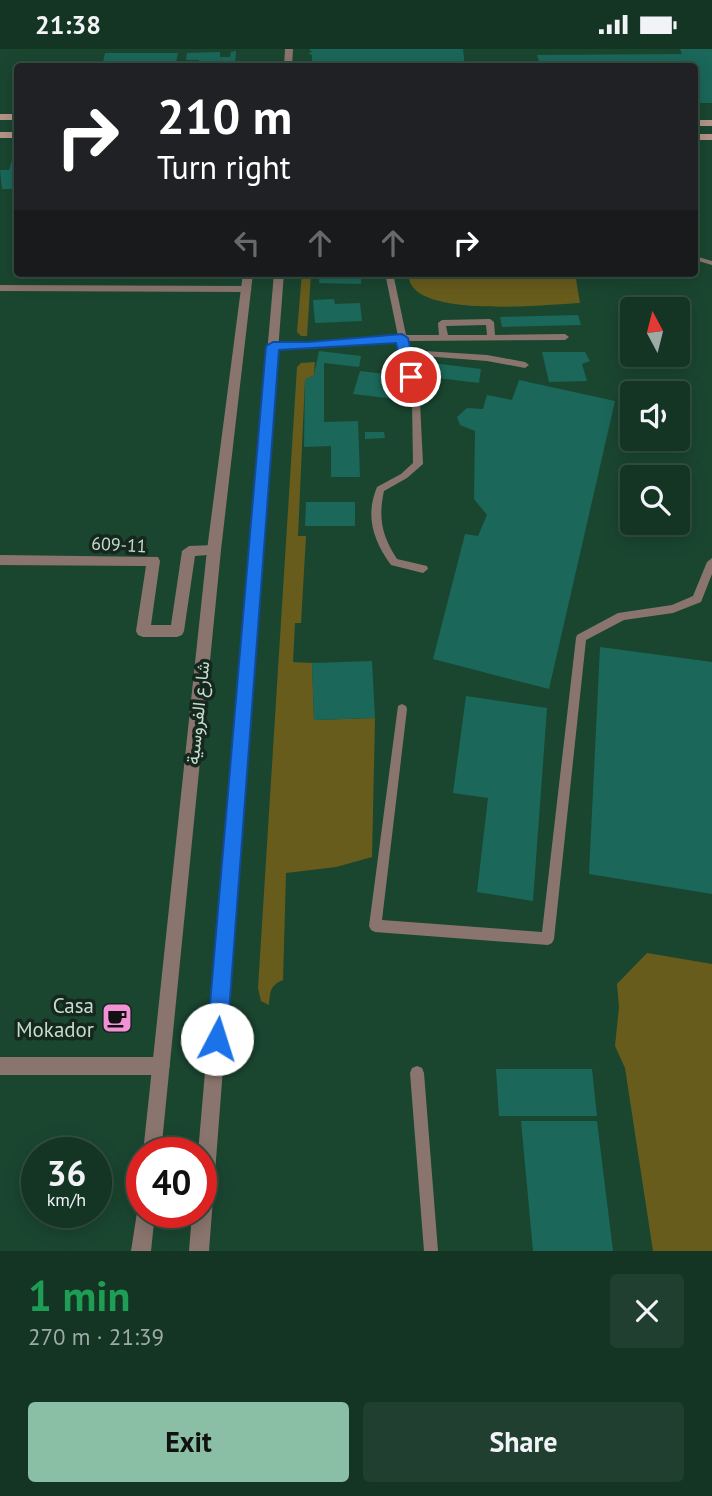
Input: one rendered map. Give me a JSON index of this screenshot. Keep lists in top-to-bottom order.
{
  "streets": {
    "street": ["609-11", "شارع الفروسية"]
  },
  "crossings": [
    ["609-11", "شارع الفروسية"]
  ],
  "places": {
    "cafe": ["Casa Mokador"]
  },
  "north": "top",
  "page": {
    "status": "21:38",
    "turn": ["210 m", "Turn right"],
    "speed": "36 km/h",
    "limit": "40",
    "heading": ["1 min", "270 m · 21:39"],
    "buttons": ["Exit", "Share"]
  }
}
